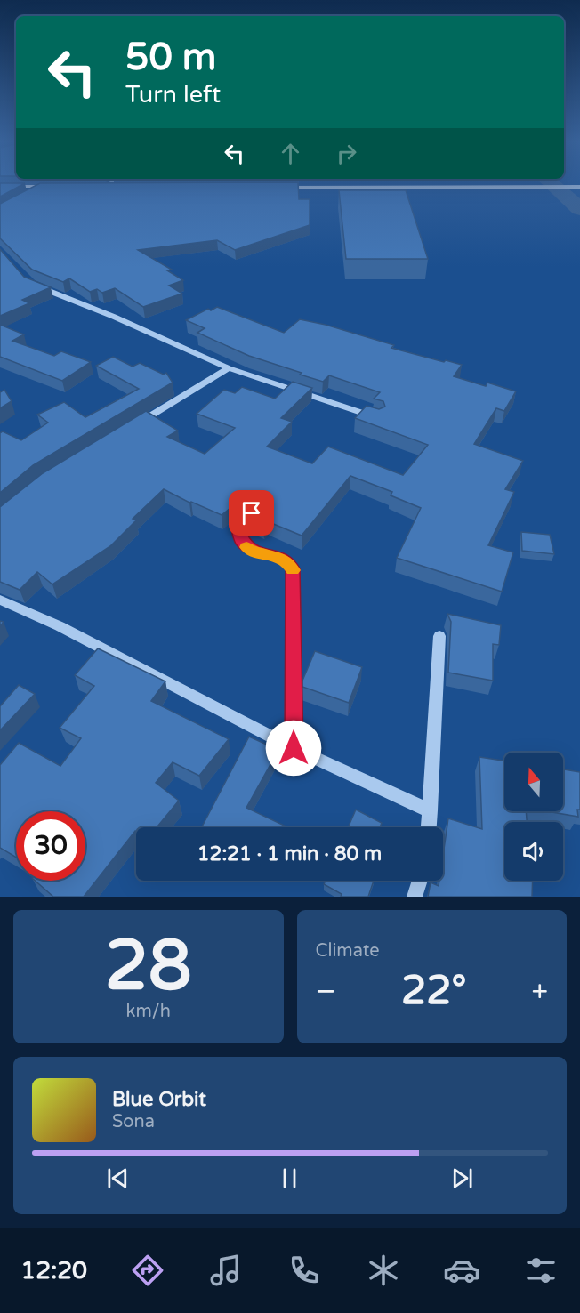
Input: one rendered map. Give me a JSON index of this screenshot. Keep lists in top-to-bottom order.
{
  "north": "top",
  "page": {
    "turn": ["50 m", "Turn left"],
    "limit": "30",
    "trip": "12:21 · 1 min · 80 m",
    "tile": [
      ["28", "km/h"],
      "Climate"
    ],
    "heat": ["−", "22°", "+"],
    "song": ["Blue Orbit", "Sona"],
    "tabs": "12:20"
  }
}
